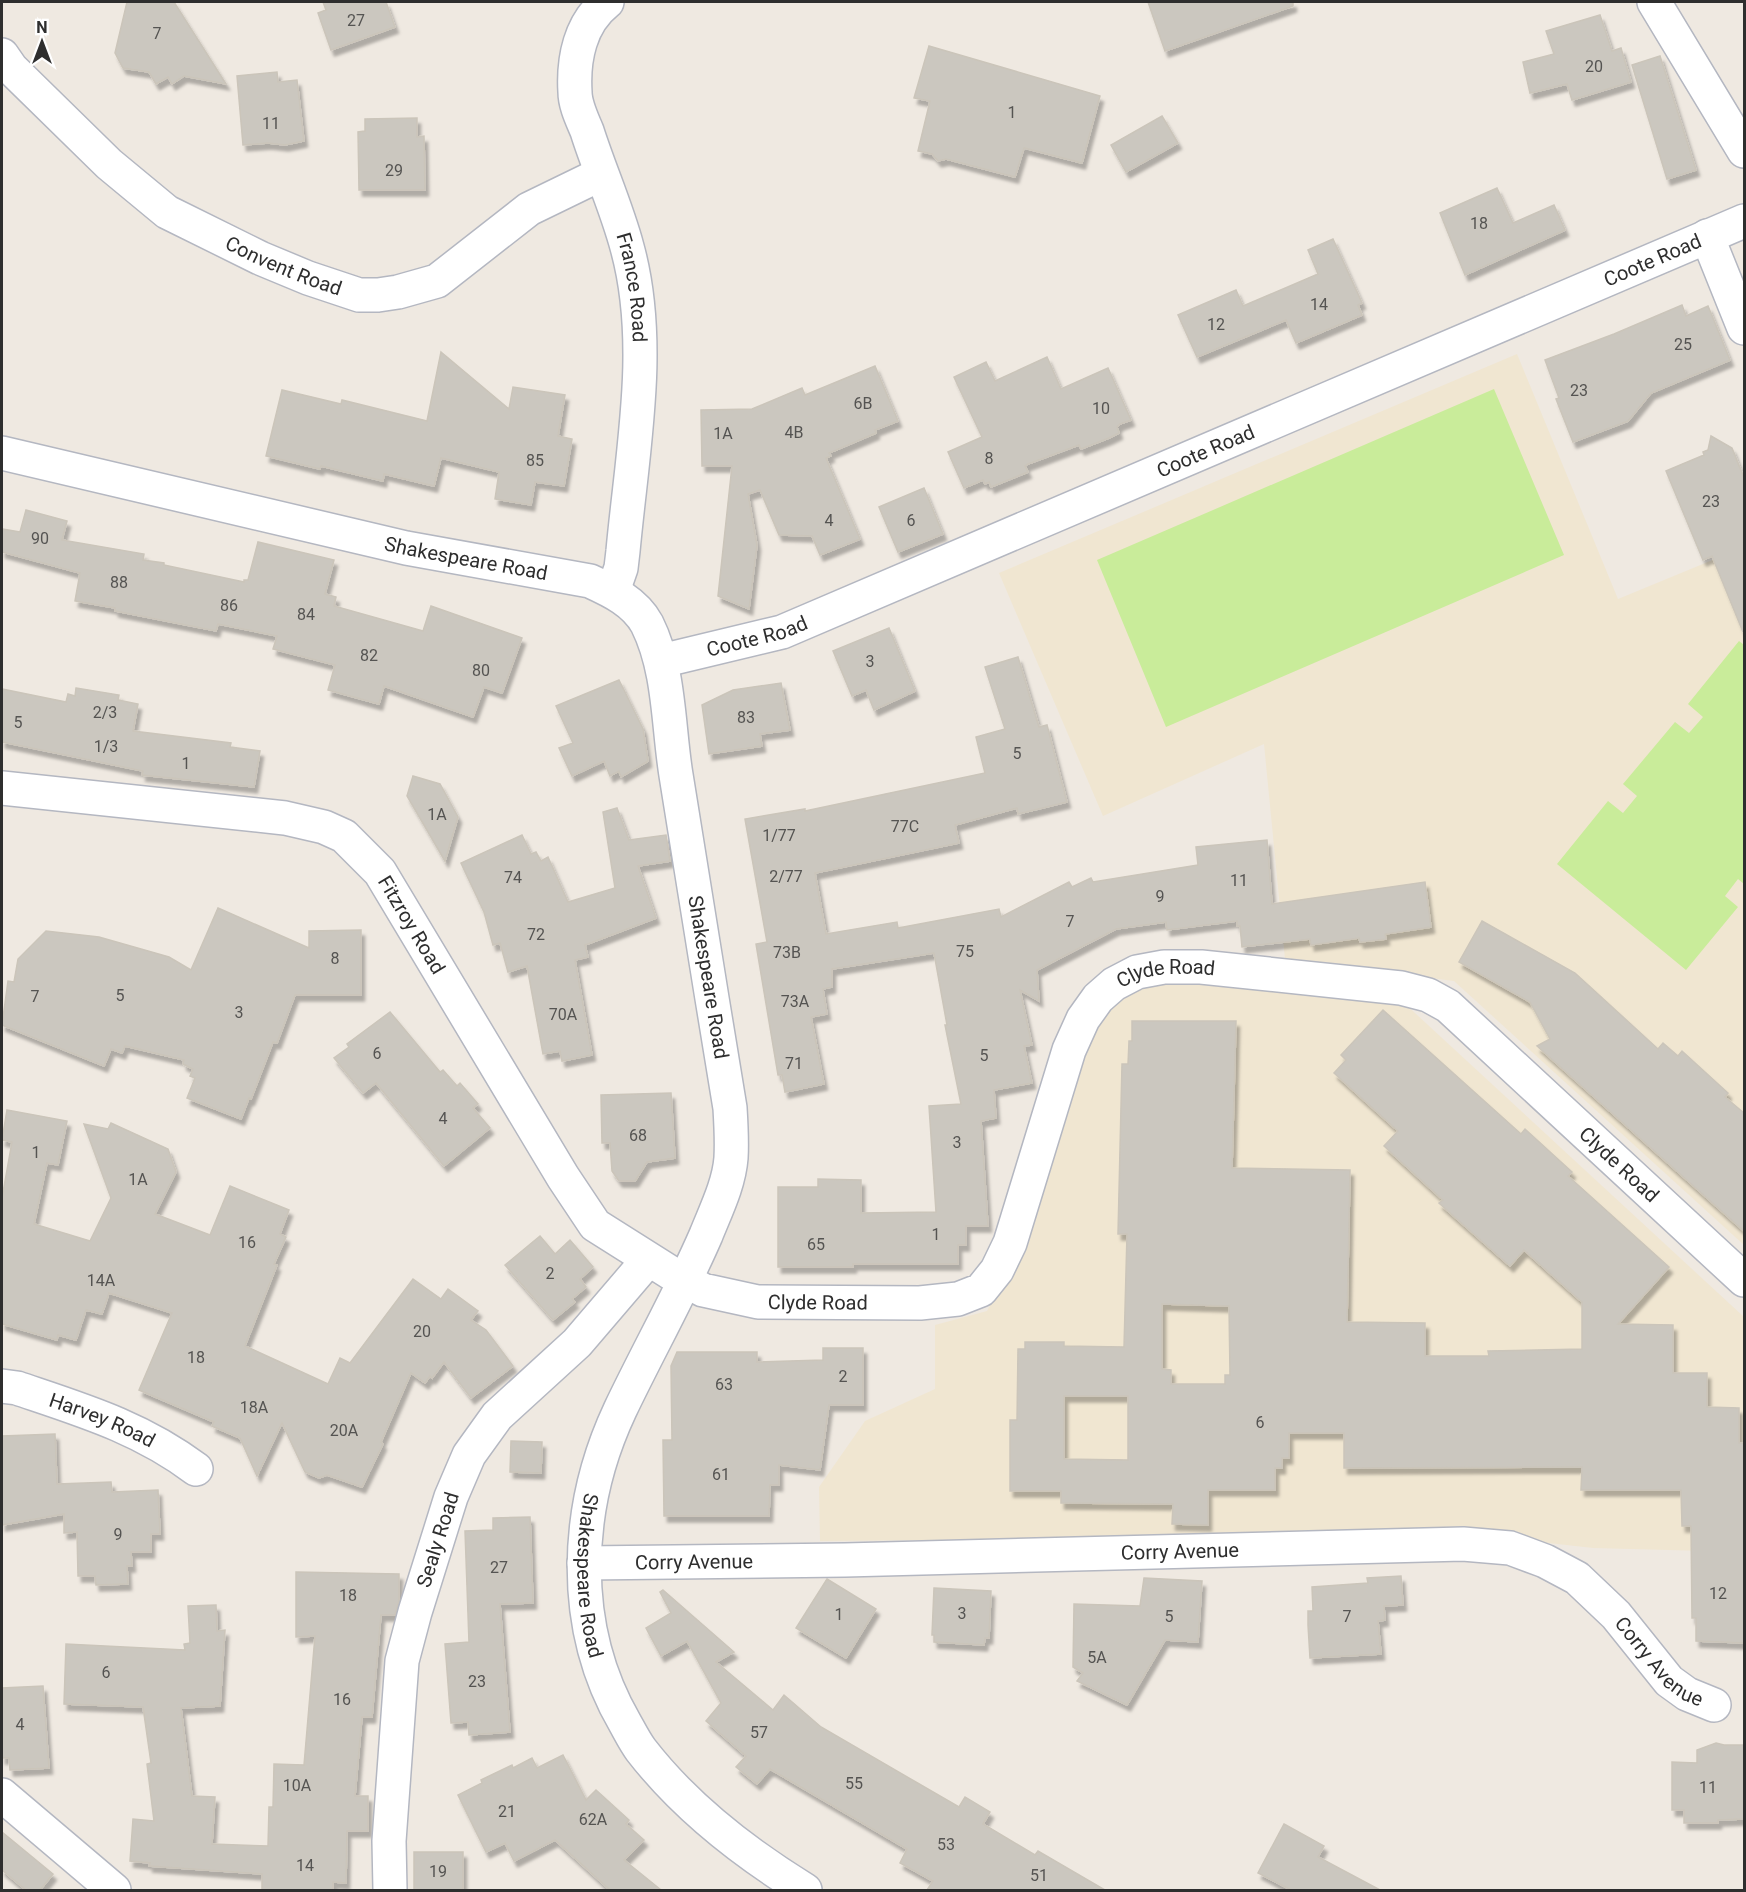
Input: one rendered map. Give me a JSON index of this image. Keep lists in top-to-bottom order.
{
  "streets": {
    "street": [
      "Coote Road",
      "Convent Road",
      "France Road",
      "Shakespeare Road",
      "Fitzroy Road",
      "Clyde Road",
      "Harvey Road",
      "Sealy Road",
      "Corry Avenue"
    ]
  },
  "crossings": [
    ["Coote Road", "Shakespeare Road"],
    ["Convent Road", "France Road"],
    ["France Road", "Shakespeare Road"],
    ["Shakespeare Road", "Fitzroy Road"],
    ["Shakespeare Road", "Clyde Road"],
    ["Shakespeare Road", "Corry Avenue"],
    ["Fitzroy Road", "Clyde Road"],
    ["Fitzroy Road", "Sealy Road"]
  ],
  "house_numbers": [
    "27",
    "7",
    "20",
    "1",
    "11",
    "29",
    "18",
    "14",
    "12",
    "25",
    "23",
    "6B",
    "10",
    "4B",
    "1A",
    "8",
    "85",
    "23",
    "4",
    "6",
    "90",
    "88",
    "86",
    "84",
    "82",
    "3",
    "80",
    "2/3",
    "83",
    "5",
    "1/3",
    "5",
    "1",
    "1A",
    "77C",
    "1/77",
    "2/77",
    "74",
    "11",
    "9",
    "7",
    "72",
    "75",
    "73B",
    "8",
    "5",
    "7",
    "73A",
    "3",
    "70A",
    "6",
    "5",
    "71",
    "4",
    "68",
    "3",
    "1",
    "1A",
    "1",
    "16",
    "65",
    "2",
    "14A",
    "20",
    "18",
    "2",
    "63",
    "18A",
    "6",
    "20A",
    "61",
    "9",
    "27",
    "12",
    "18",
    "3",
    "1",
    "5",
    "7",
    "5A",
    "6",
    "23",
    "16",
    "4",
    "57",
    "55",
    "10A",
    "11",
    "21",
    "62A",
    "53",
    "14",
    "19",
    "51"
  ],
  "north": "top"
}
